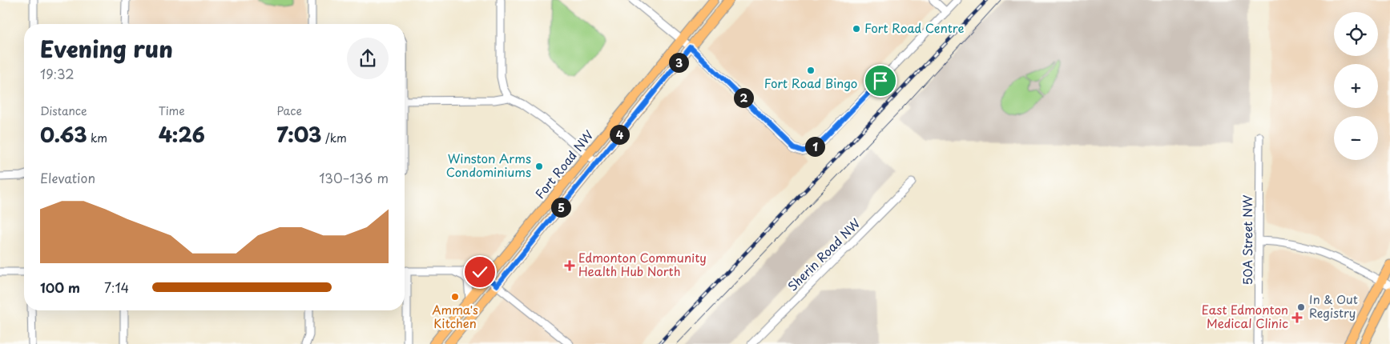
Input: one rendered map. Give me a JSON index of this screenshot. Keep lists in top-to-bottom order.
{
  "streets": {
    "main road": ["Fort Road NW"],
    "street": ["50A Street NW", "Sherin Road NW"]
  },
  "places": {
    "other": [
      "Fort Road Centre",
      "Fort Road Bingo",
      "Winston Arms Condominiums",
      "Amma's Kitchen",
      "In & Out Registry"
    ],
    "health": ["Edmonton Community Health Hub North", "East Edmonton Medical Clinic"]
  },
  "page": {
    "map_buttons": ["+", "−"],
    "heading": ["Evening run", "19:32"],
    "pins": [
      "3",
      "2",
      "4",
      "1",
      "5"
    ],
    "stats": [
      ["Distance", "0.63 km"],
      ["Time", "4:26"],
      ["Pace", "7:03 /km"]
    ],
    "chart": ["Elevation", "130–136 m"],
    "list": [
      {
        "name": "100 m",
        "note": "7:14"
      }
    ]
  }
}
